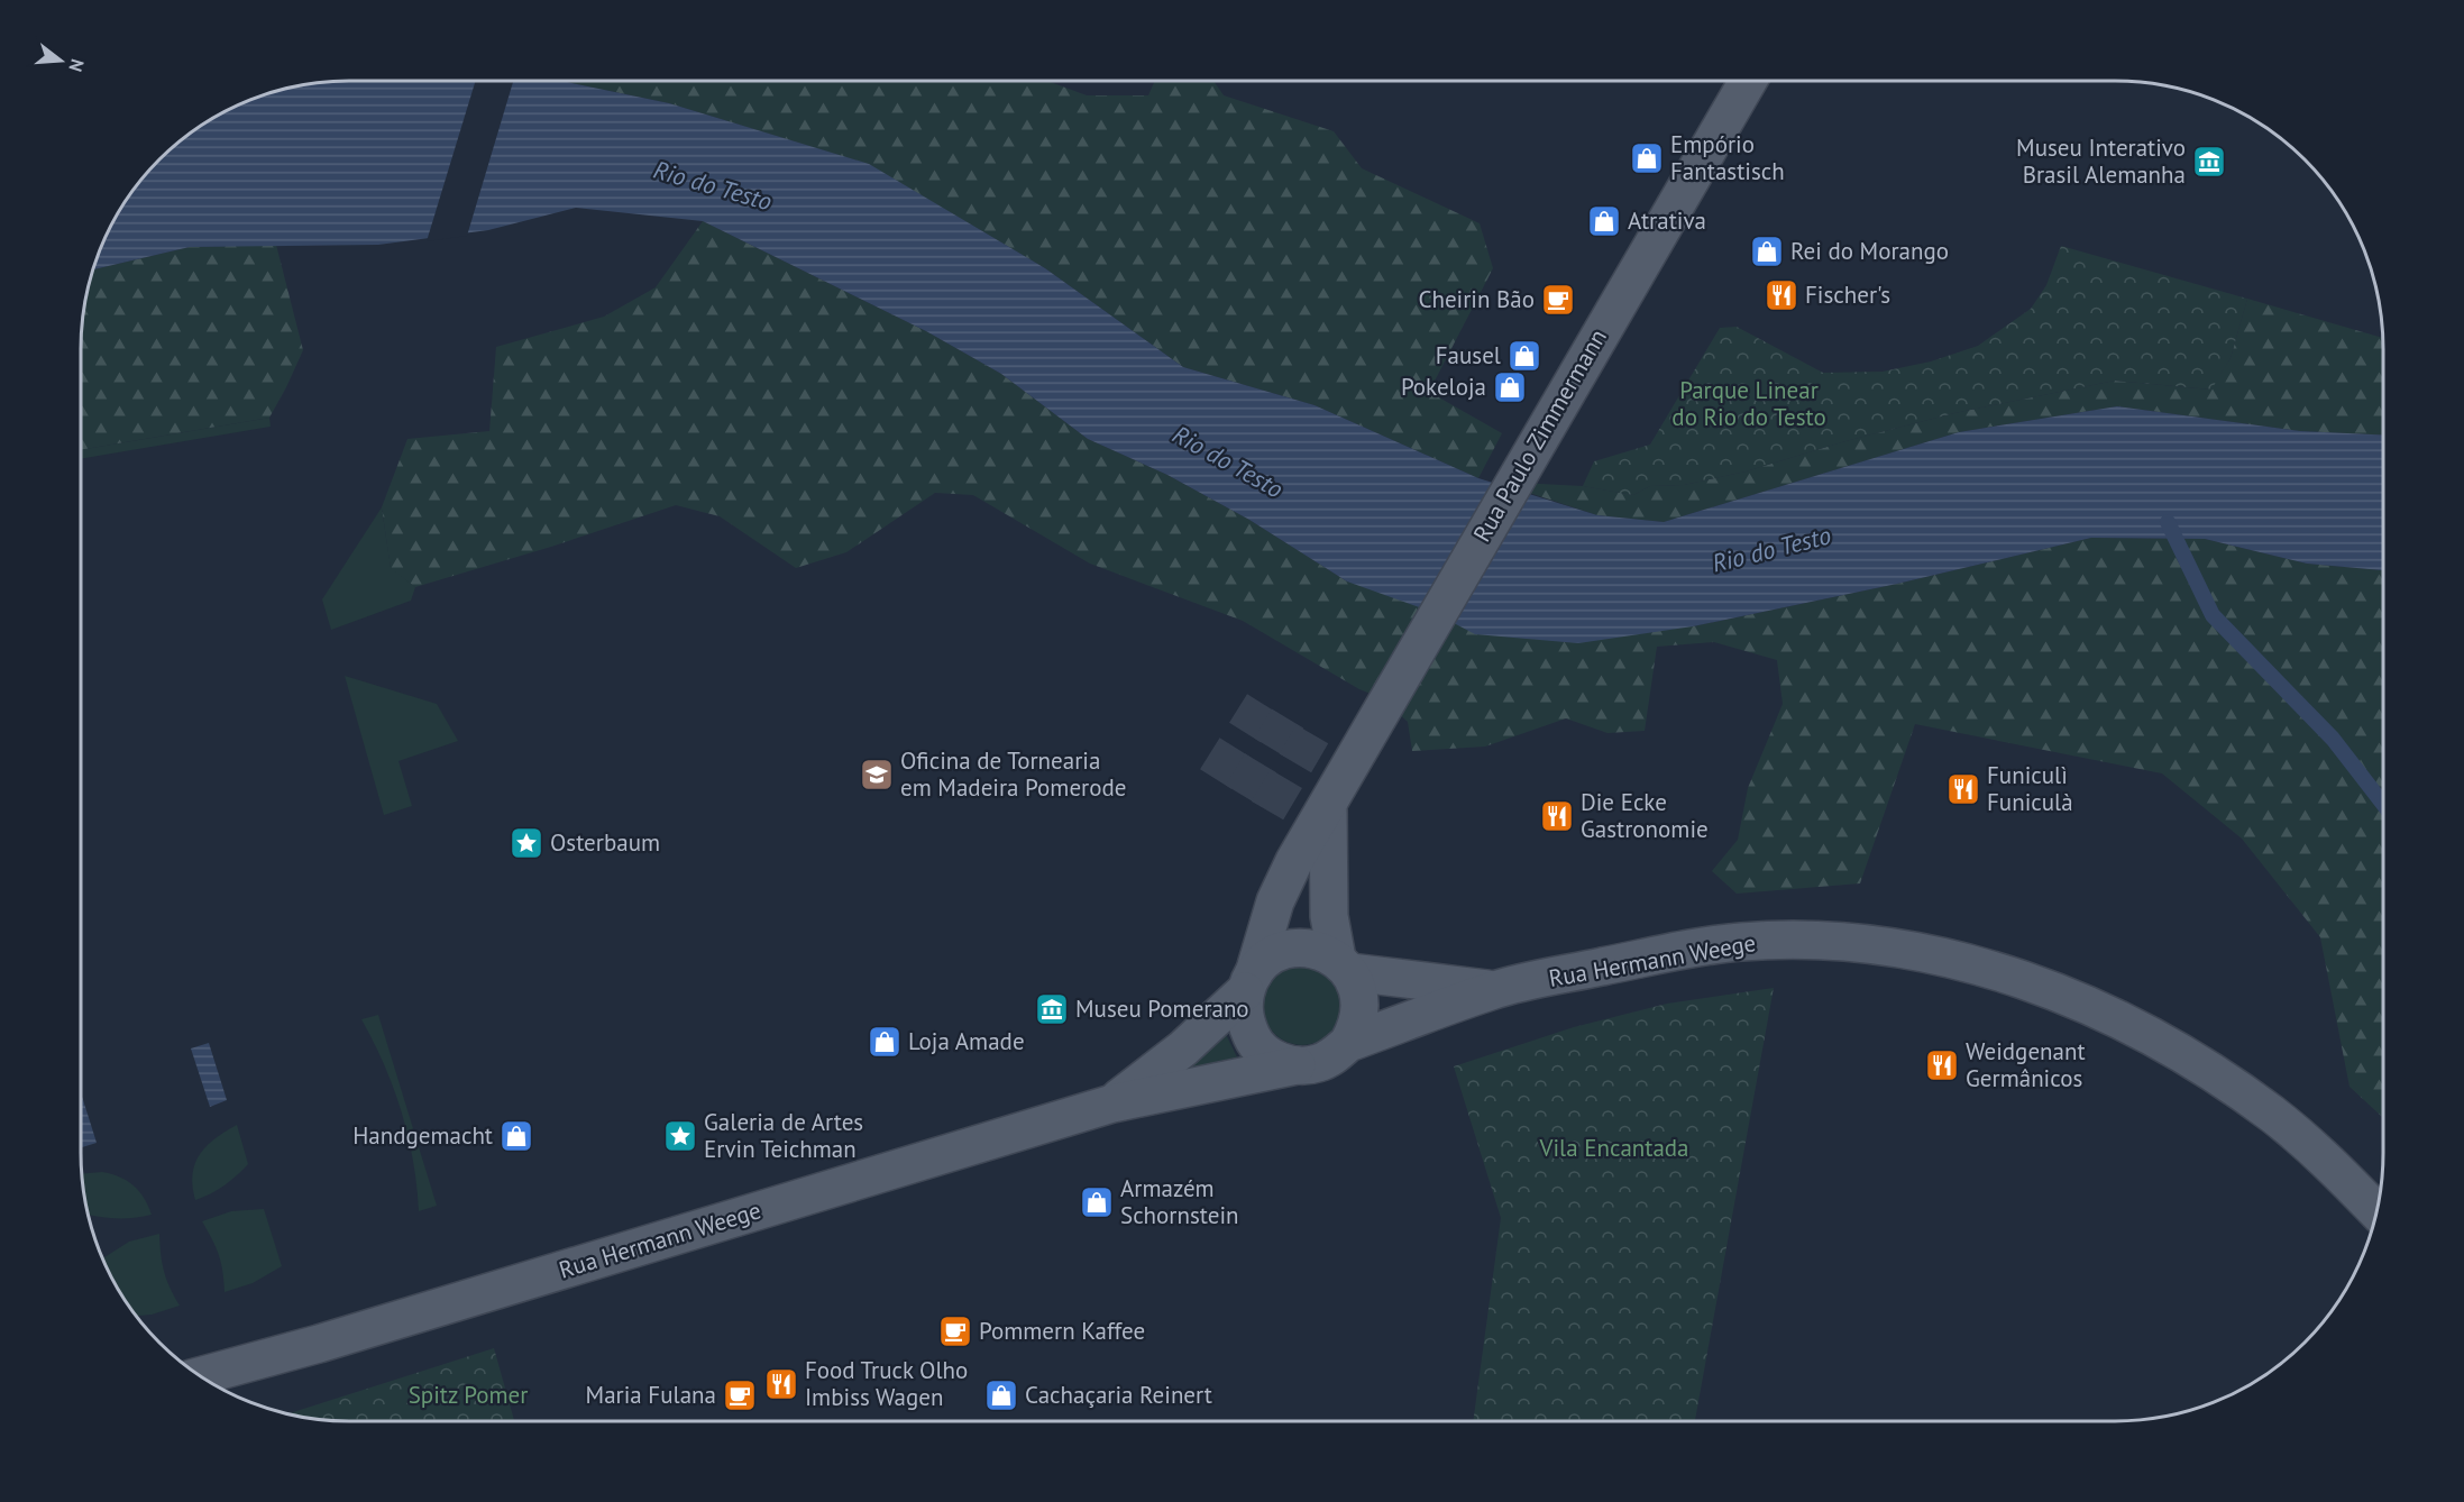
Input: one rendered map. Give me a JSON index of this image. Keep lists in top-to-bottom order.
{
  "streets": {
    "main road": ["Rua Paulo Zimmermann", "Rua Hermann Weege"]
  },
  "crossings": [
    ["Rua Paulo Zimmermann", "Rua Hermann Weege"]
  ],
  "water": ["Rio do Testo"],
  "parks": ["Parque Linear do Rio do Testo", "Vila Encantada", "Spitz Pomer"],
  "places": {
    "shop": [
      "Empório Fantastisch",
      "Atrativa",
      "Rei do Morango",
      "Fausel",
      "Pokeloja",
      "Loja Amade",
      "Handgemacht",
      "Armazém Schornstein",
      "Cachaçaria Reinert"
    ],
    "museum": ["Museu Interativo Brasil Alemanha", "Museu Pomerano"],
    "restaurant": [
      "Fischer's",
      "Funiculì Funiculà",
      "Die Ecke Gastronomie",
      "Weidgenant Germânicos",
      "Food Truck Olho Imbiss Wagen"
    ],
    "cafe": ["Cheirin Bão", "Pommern Kaffee", "Maria Fulana"],
    "school or university": ["Oficina de Tornearia em Madeira Pomerode"],
    "place": ["Osterbaum", "Galeria de Artes Ervin Teichman"]
  },
  "north": "right"
}
